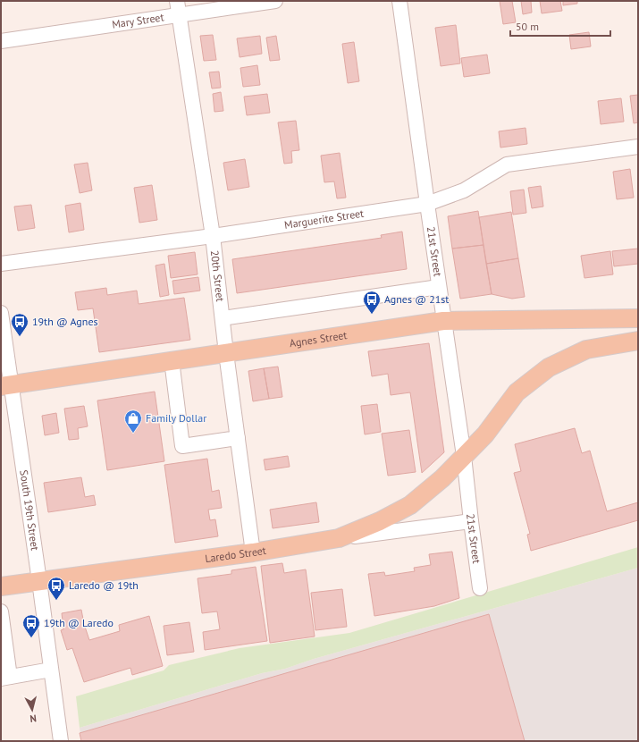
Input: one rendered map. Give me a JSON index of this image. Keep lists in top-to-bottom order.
{
  "streets": {
    "main road": ["Agnes Street", "Laredo Street"],
    "street": [
      "Mary Street",
      "Marguerite Street",
      "21st Street",
      "20th Street",
      "South 19th Street"
    ]
  },
  "crossings": [
    ["Mary Street", "20th Street"],
    ["Marguerite Street", "21st Street"],
    ["Marguerite Street", "20th Street"],
    ["21st Street", "Agnes Street"],
    ["21st Street", "Laredo Street"],
    ["20th Street", "Agnes Street"],
    ["20th Street", "Laredo Street"],
    ["Agnes Street", "South 19th Street"],
    ["South 19th Street", "Laredo Street"]
  ],
  "places": {
    "bus stop": [
      "Agnes @ 21st",
      "19th @ Agnes",
      "Laredo @ 19th",
      "19th @ Laredo"
    ],
    "shop": ["Family Dollar"]
  },
  "scale_bar": "50 m",
  "north": "bottom"
}
